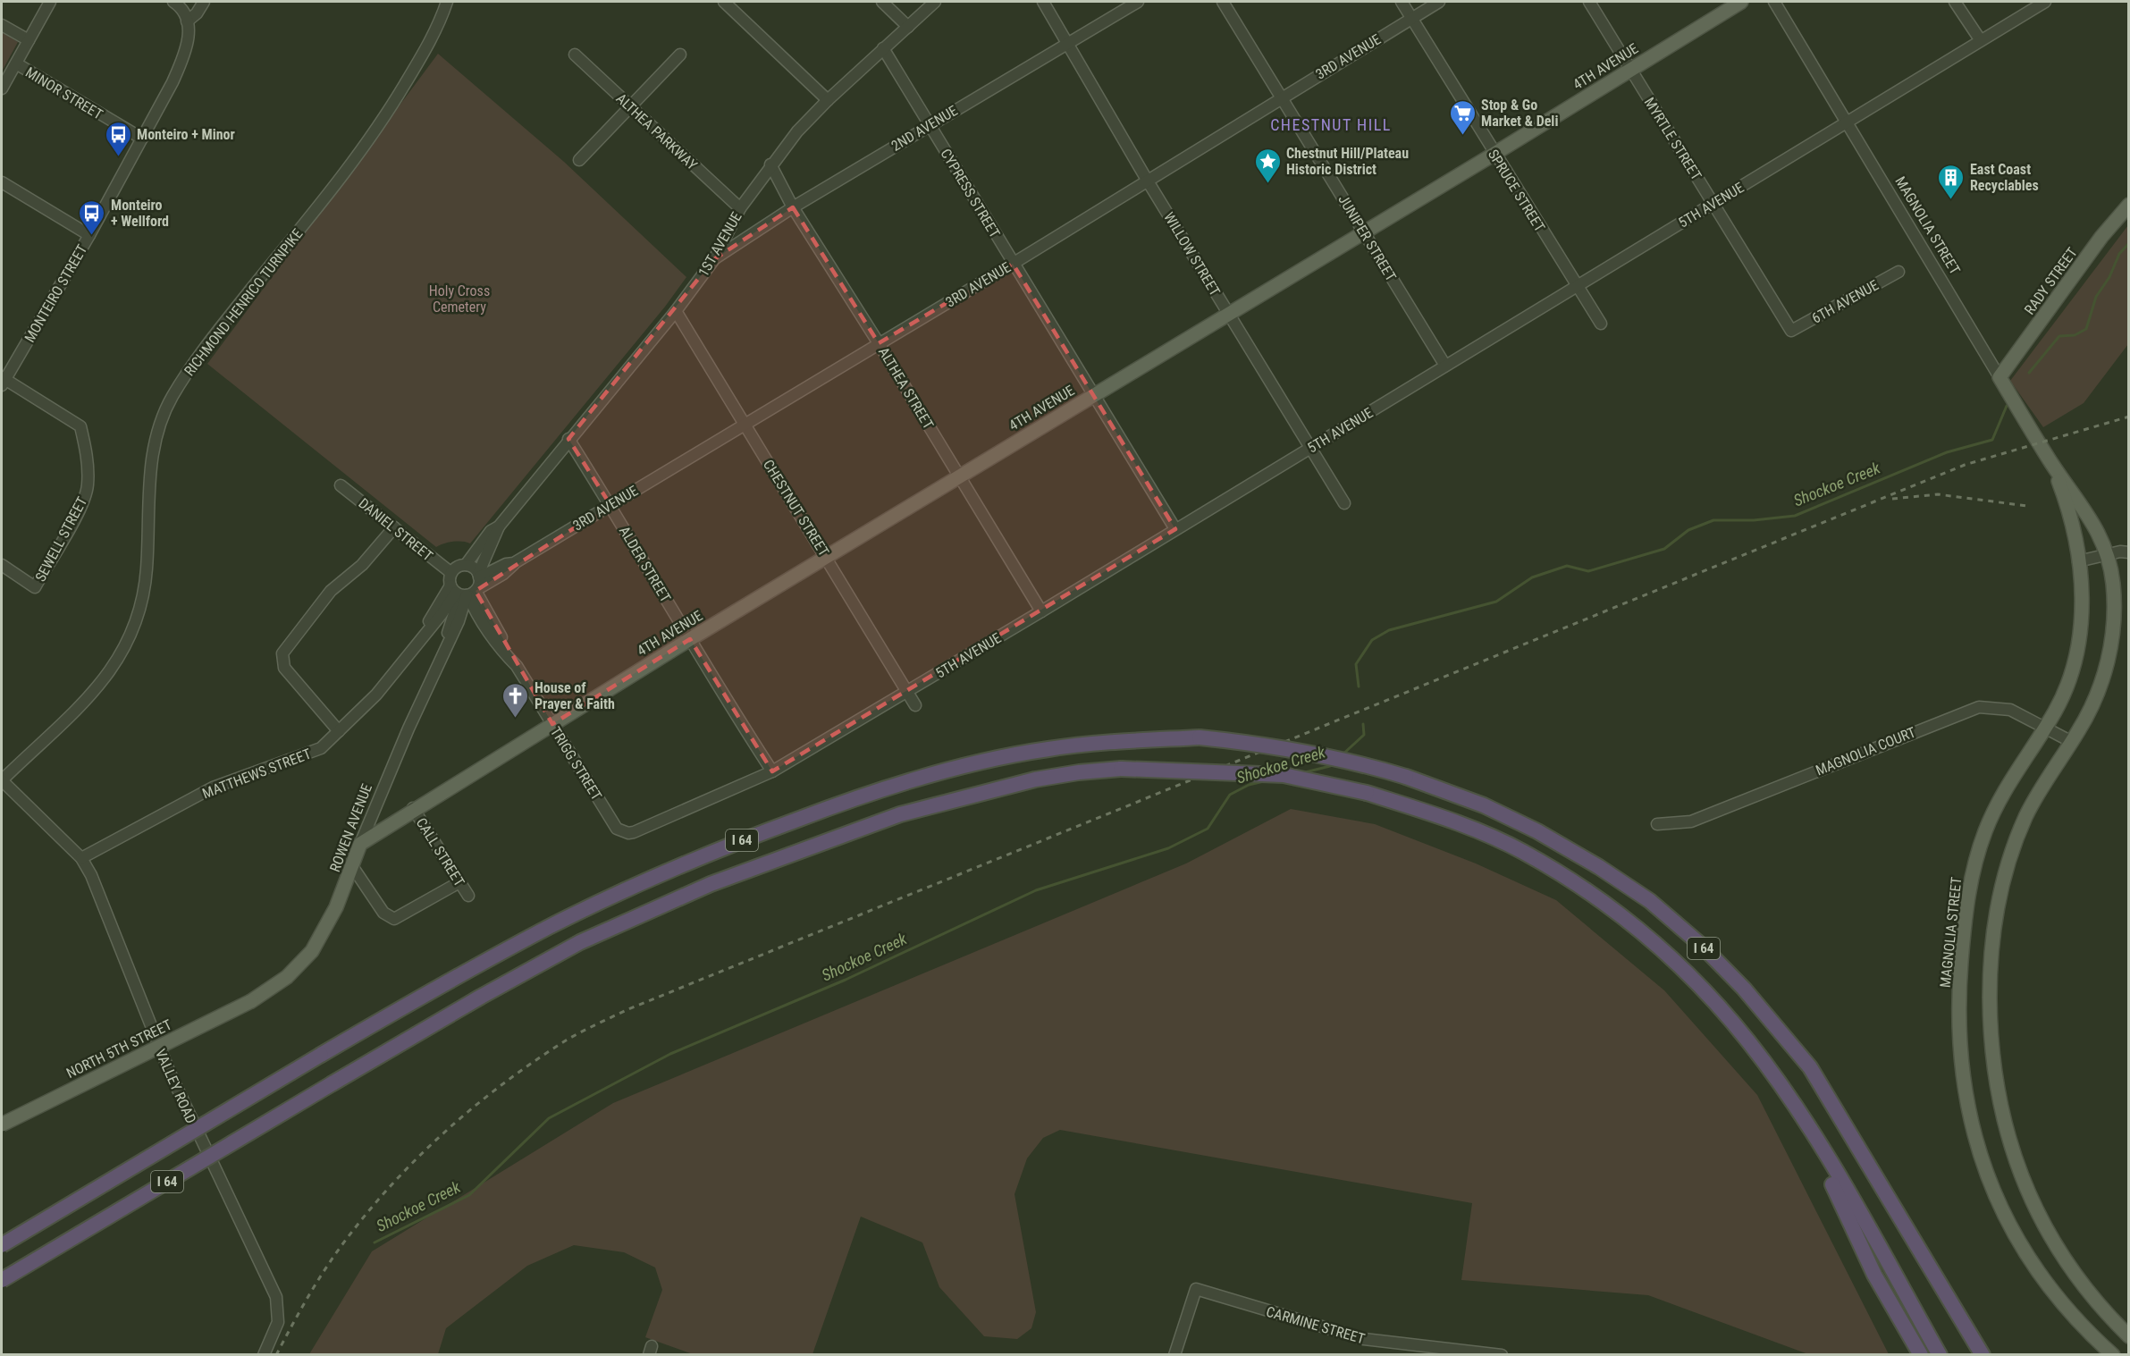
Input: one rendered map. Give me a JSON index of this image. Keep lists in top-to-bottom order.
{
  "streets": {
    "highway": ["I 64"],
    "main road": [
      "4TH AVENUE",
      "MAGNOLIA STREET",
      "RADY STREET",
      "ROWEN AVENUE",
      "NORTH 5TH STREET"
    ],
    "street": [
      "3RD AVENUE",
      "MINOR STREET",
      "2ND AVENUE",
      "ALTHEA PARKWAY",
      "MYRTLE STREET",
      "SPRUCE STREET",
      "CYPRESS STREET",
      "5TH AVENUE",
      "JUNIPER STREET",
      "1ST AVENUE",
      "WILLOW STREET",
      "MONTEIRO STREET",
      "6TH AVENUE",
      "RICHMOND HENRICO TURNPIKE",
      "ALTHEA STREET",
      "CHESTNUT STREET",
      "DANIEL STREET",
      "SEWELL STREET",
      "ALDER STREET",
      "MAGNOLIA COURT",
      "TRIGG STREET",
      "MATTHEWS STREET",
      "CALL STREET",
      "VALLEY ROAD",
      "CARMINE STREET"
    ]
  },
  "crossings": [
    ["3RD AVENUE", "SPRUCE STREET"],
    ["3RD AVENUE", "CYPRESS STREET"],
    ["3RD AVENUE", "JUNIPER STREET"],
    ["3RD AVENUE", "1ST AVENUE"],
    ["3RD AVENUE", "WILLOW STREET"],
    ["3RD AVENUE", "ALTHEA STREET"],
    ["3RD AVENUE", "CHESTNUT STREET"],
    ["3RD AVENUE", "ALDER STREET"],
    ["3RD AVENUE", "TRIGG STREET"],
    ["3RD AVENUE", "MATTHEWS STREET"],
    ["3RD AVENUE", "ROWEN AVENUE"],
    ["4TH AVENUE", "MYRTLE STREET"],
    ["4TH AVENUE", "SPRUCE STREET"],
    ["4TH AVENUE", "CYPRESS STREET"],
    ["4TH AVENUE", "JUNIPER STREET"],
    ["4TH AVENUE", "WILLOW STREET"],
    ["4TH AVENUE", "ALTHEA STREET"],
    ["4TH AVENUE", "CHESTNUT STREET"],
    ["4TH AVENUE", "ALDER STREET"],
    ["4TH AVENUE", "TRIGG STREET"],
    ["4TH AVENUE", "ROWEN AVENUE"],
    ["4TH AVENUE", "CALL STREET"],
    ["MINOR STREET", "MONTEIRO STREET"],
    ["2ND AVENUE", "CYPRESS STREET"],
    ["2ND AVENUE", "1ST AVENUE"],
    ["2ND AVENUE", "WILLOW STREET"],
    ["2ND AVENUE", "ALTHEA STREET"],
    ["ALTHEA PARKWAY", "1ST AVENUE"],
    ["MYRTLE STREET", "5TH AVENUE"],
    ["MYRTLE STREET", "6TH AVENUE"],
    ["SPRUCE STREET", "5TH AVENUE"],
    ["CYPRESS STREET", "5TH AVENUE"],
    ["CYPRESS STREET", "1ST AVENUE"],
    ["5TH AVENUE", "MAGNOLIA STREET"],
    ["5TH AVENUE", "JUNIPER STREET"],
    ["5TH AVENUE", "WILLOW STREET"],
    ["5TH AVENUE", "ALTHEA STREET"],
    ["5TH AVENUE", "CHESTNUT STREET"],
    ["5TH AVENUE", "ALDER STREET"],
    ["5TH AVENUE", "TRIGG STREET"],
    ["MAGNOLIA STREET", "RADY STREET"],
    ["MAGNOLIA STREET", "MAGNOLIA COURT"],
    ["1ST AVENUE", "ALTHEA STREET"],
    ["1ST AVENUE", "CHESTNUT STREET"],
    ["1ST AVENUE", "ALDER STREET"],
    ["1ST AVENUE", "TRIGG STREET"],
    ["1ST AVENUE", "MATTHEWS STREET"],
    ["1ST AVENUE", "ROWEN AVENUE"],
    ["MONTEIRO STREET", "SEWELL STREET"],
    ["RICHMOND HENRICO TURNPIKE", "VALLEY ROAD"],
    ["TRIGG STREET", "MATTHEWS STREET"],
    ["TRIGG STREET", "ROWEN AVENUE"],
    ["MATTHEWS STREET", "ROWEN AVENUE"],
    ["MATTHEWS STREET", "VALLEY ROAD"],
    ["ROWEN AVENUE", "NORTH 5TH STREET"]
  ],
  "districts": ["CHESTNUT HILL"],
  "water": ["Shockoe Creek"],
  "parks": ["Holy Cross Cemetery"],
  "places": {
    "supermarket": ["Stop & Go Market & Deli"],
    "bus stop": ["Monteiro + Minor", "Monteiro + Wellford"],
    "place": ["Chestnut Hill/Plateau Historic District"],
    "building": ["East Coast Recyclables"],
    "church": ["House of Prayer & Faith"]
  }
}
